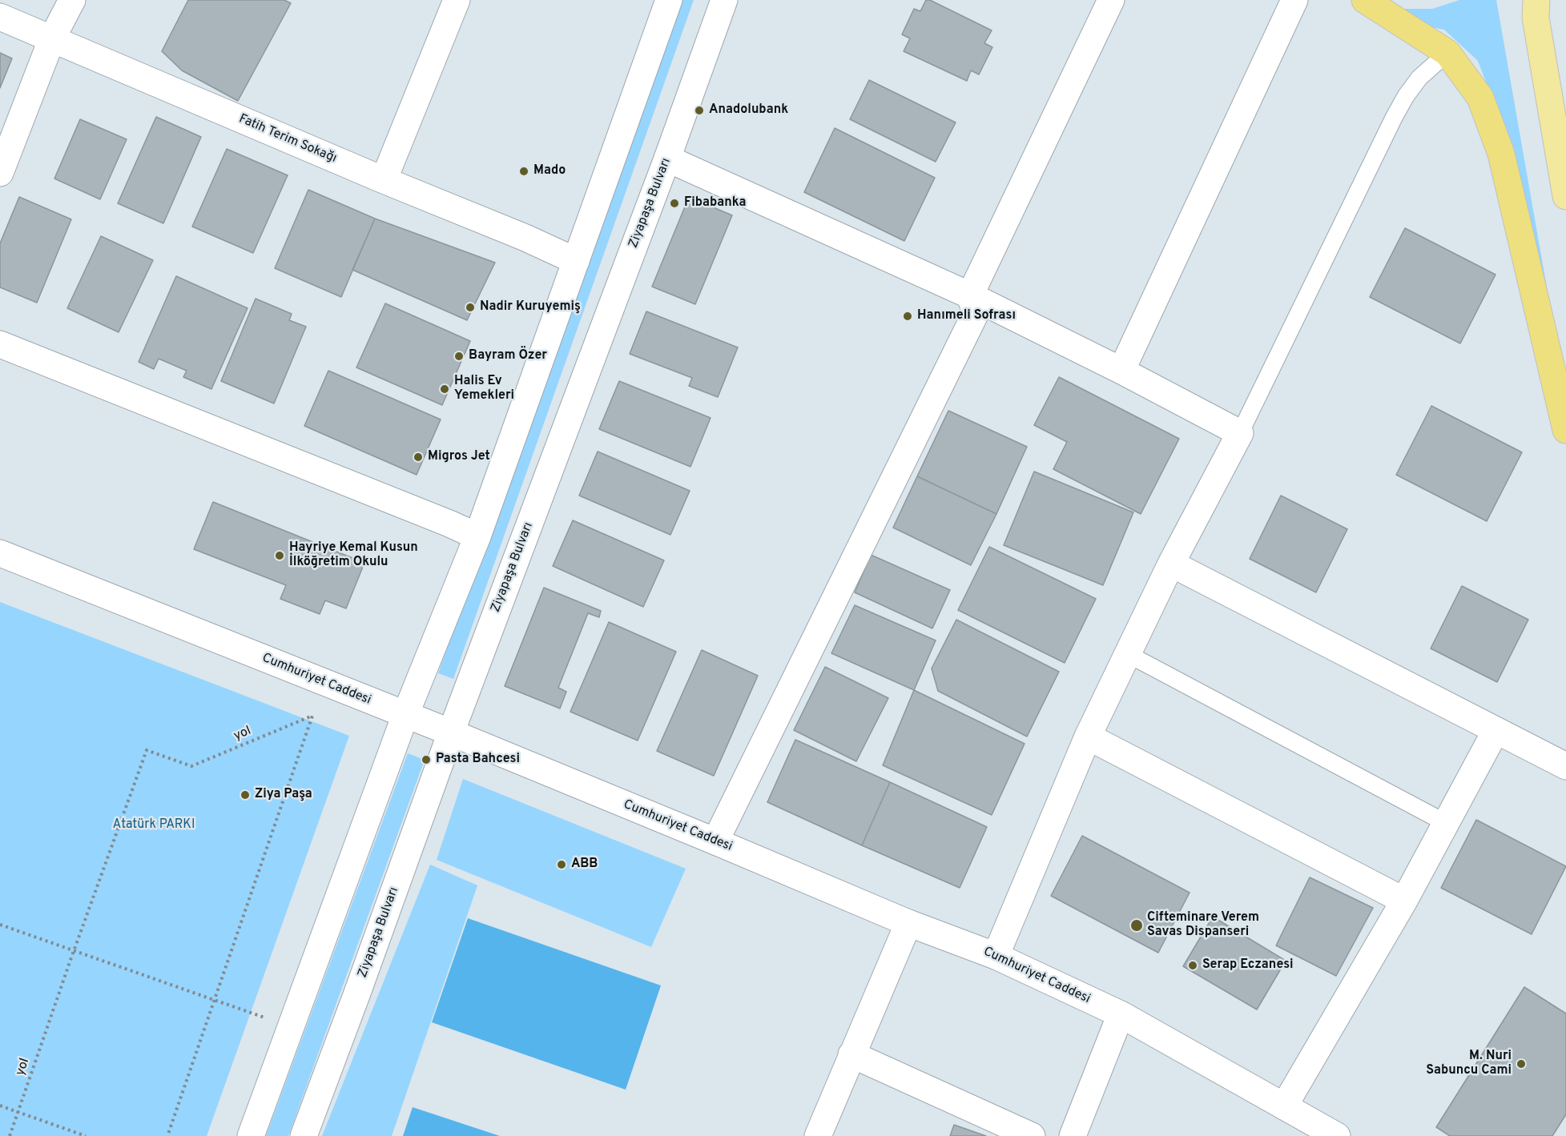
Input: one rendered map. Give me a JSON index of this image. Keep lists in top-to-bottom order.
{
  "streets": {
    "street": ["Fatih Terim Sokağı", "Ziyapaşa Bulvarı", "Cumhuriyet Caddesi"],
    "path": ["yol"]
  },
  "crossings": [
    ["Ziyapaşa Bulvarı", "Cumhuriyet Caddesi"]
  ],
  "parks": ["Atatürk PARKI"],
  "places": [
    "Anadolubank",
    "Mado",
    "Fibabanka",
    "Nadir Kuruyemiş",
    "Hanımeli Sofrası",
    "Bayram Özer",
    "Halis Ev Yemekleri",
    "Migros Jet",
    "Hayriye Kemal Kusun İlköğretim Okulu",
    "Pasta Bahcesi",
    "Ziya Paşa",
    "ABB",
    "Cifteminare Verem Savas Dispanseri",
    "Serap Eczanesi",
    "M. Nuri Sabuncu Cami"
  ]
}
